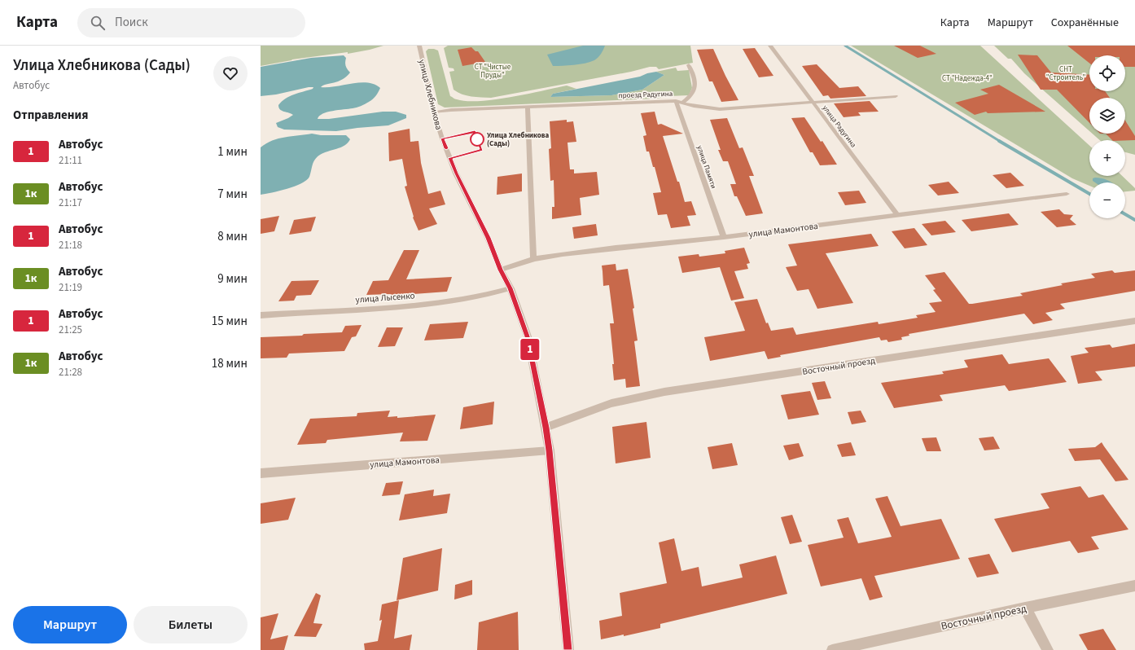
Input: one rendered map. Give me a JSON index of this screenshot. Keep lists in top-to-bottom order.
{
  "streets": {
    "street": [
      "улица Хлебникова",
      "проезд Радугина",
      "улица Радугина",
      "улица Памяти",
      "улица Мамонтова",
      "улица Лысенко",
      "Восточный проезд"
    ]
  },
  "crossings": [
    ["улица Хлебникова", "проезд Радугина"],
    ["улица Хлебникова", "улица Мамонтова"],
    ["улица Хлебникова", "улица Лысенко"],
    ["улица Хлебникова", "Восточный проезд"],
    ["проезд Радугина", "улица Радугина"],
    ["проезд Радугина", "улица Памяти"],
    ["улица Радугина", "улица Мамонтова"],
    ["улица Памяти", "улица Мамонтова"]
  ],
  "parks": ["СТ \"Чистые Пруды\"", "СНТ \"Строитель\"", "СТ \"Надежда-4\""],
  "places": ["Улица Хлебникова (Сады)"],
  "lines": ["bus line 1"],
  "page": {
    "header": "Карта",
    "search": "Поиск",
    "nav": ["Карта", "Маршрут", "Сохранённые"],
    "heading": [
      ["Улица Хлебникова (Сады)", "Автобус"],
      "Отправления"
    ],
    "on_map": "1",
    "map_buttons": ["+", "−"],
    "list": [
      {
        "mark": "1",
        "name": "Автобус",
        "note": "21:11",
        "value": "1 мин"
      },
      {
        "mark": "1к",
        "name": "Автобус",
        "note": "21:17",
        "value": "7 мин"
      },
      {
        "mark": "1",
        "name": "Автобус",
        "note": "21:18",
        "value": "8 мин"
      },
      {
        "mark": "1к",
        "name": "Автобус",
        "note": "21:19",
        "value": "9 мин"
      },
      {
        "mark": "1",
        "name": "Автобус",
        "note": "21:25",
        "value": "15 мин"
      },
      {
        "mark": "1к",
        "name": "Автобус",
        "note": "21:28",
        "value": "18 мин"
      }
    ],
    "buttons": ["Маршрут", "Билеты"]
  }
}
